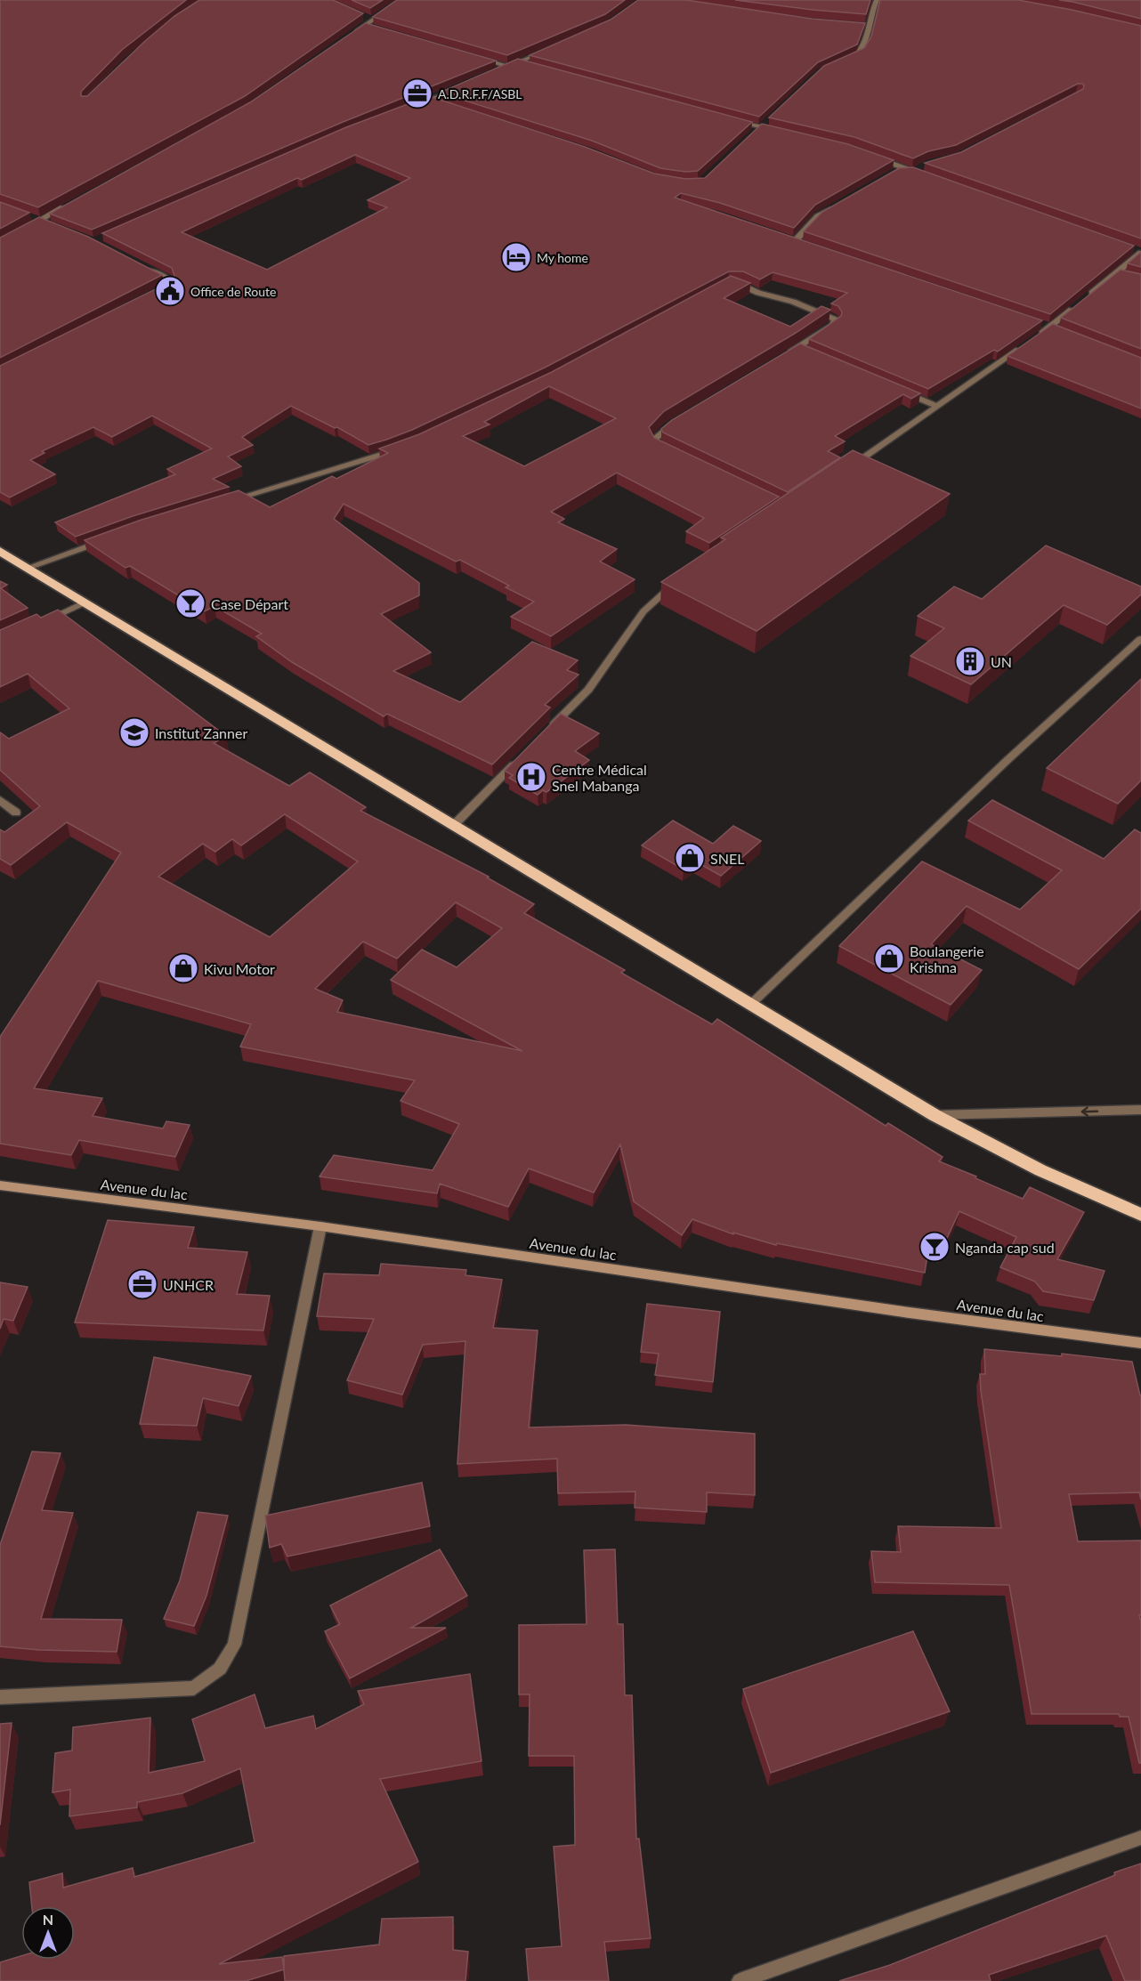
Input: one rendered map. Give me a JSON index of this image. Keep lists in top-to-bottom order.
{
  "streets": {
    "main road": ["Avenue du lac"]
  },
  "places": {
    "office": ["A.D.R.F.F/ASBL", "UNHCR"],
    "hotel": ["My home"],
    "public building": ["Office de Route"],
    "bar": ["Case Départ", "Nganda cap sud"],
    "building": ["UN"],
    "school or university": ["Institut Zanner"],
    "hospital": ["Centre Médical Snel Mabanga"],
    "shop": ["SNEL", "Boulangerie Krishna", "Kivu Motor"]
  },
  "north": "top"
}
